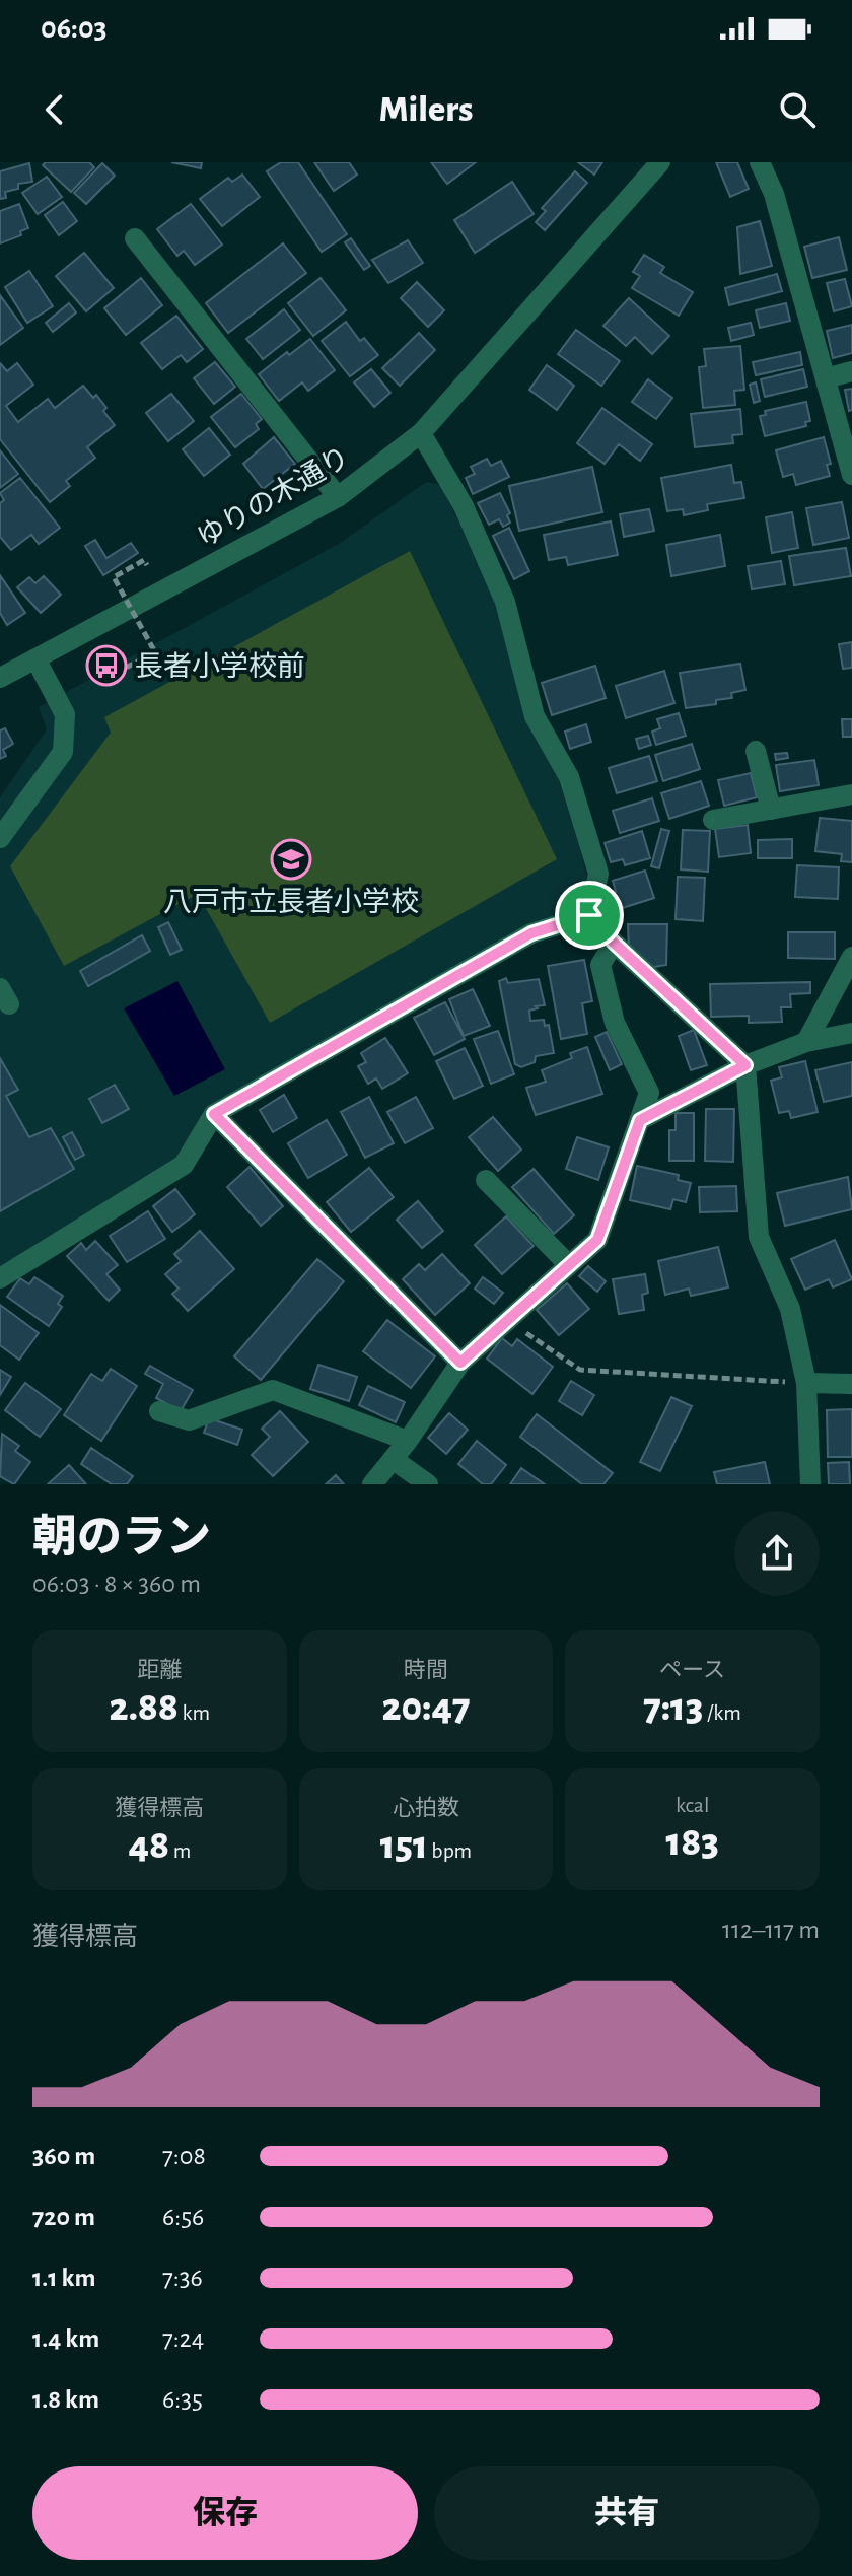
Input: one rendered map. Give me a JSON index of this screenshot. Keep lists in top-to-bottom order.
{
  "streets": {
    "street": ["ゆりの木通り"]
  },
  "places": {
    "bus stop": ["長者小学校前"],
    "school or university": ["八戸市立長者小学校"]
  },
  "page": {
    "status": "06:03",
    "header": "Milers",
    "heading": ["朝のラン", "06:03 · 8 × 360 m"],
    "stats": [
      ["距離", "2.88 km"],
      ["時間", "20:47"],
      ["ペース", "7:13 /km"],
      ["獲得標高", "48 m"],
      ["心拍数", "151 bpm"],
      ["kcal", "183"]
    ],
    "chart": ["獲得標高", "112–117 m"],
    "list": [
      {
        "name": "360 m",
        "note": "7:08"
      },
      {
        "name": "720 m",
        "note": "6:56"
      },
      {
        "name": "1.1 km",
        "note": "7:36"
      },
      {
        "name": "1.4 km",
        "note": "7:24"
      },
      {
        "name": "1.8 km",
        "note": "6:35"
      }
    ],
    "buttons": ["保存", "共有"]
  }
}
